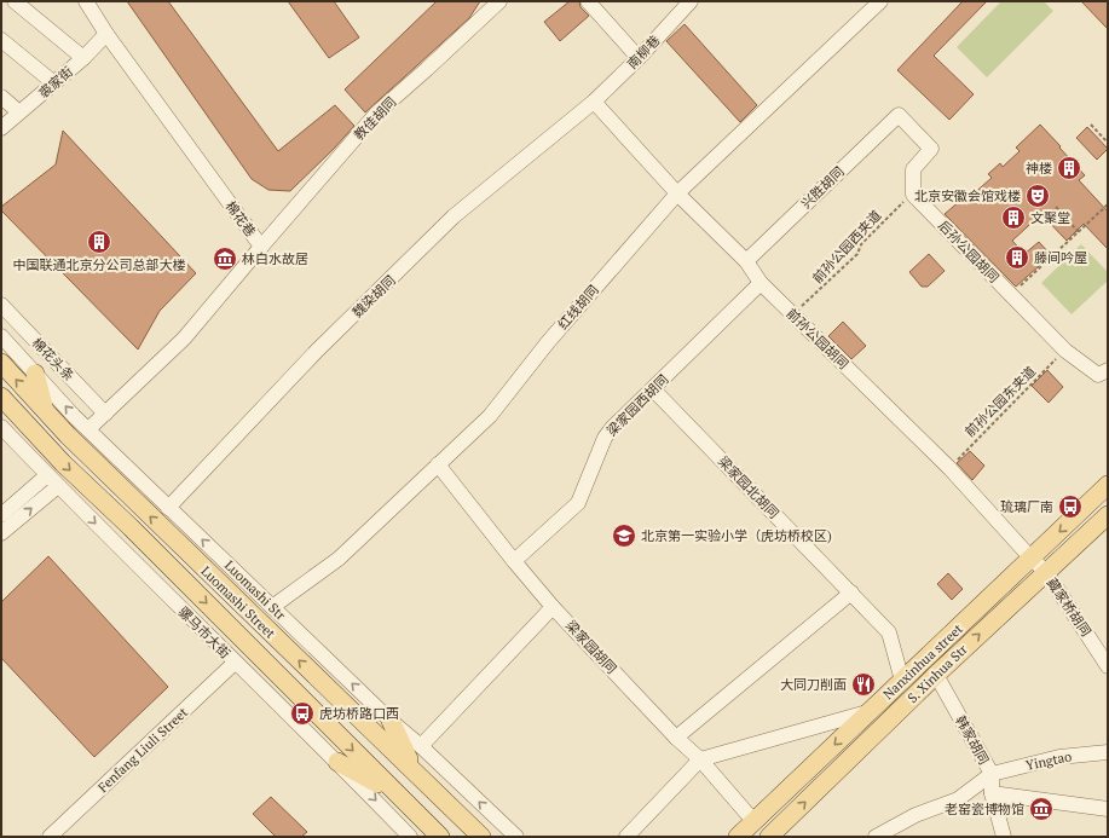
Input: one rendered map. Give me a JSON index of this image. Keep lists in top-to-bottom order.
{
  "streets": {
    "main road": ["Luomashi Street", "Nanxinhua street", "S. Xinhua Str"],
    "street": [
      "南柳巷",
      "裘家街",
      "教佳胡同",
      "兴胜胡同",
      "棉花巷",
      "后孙公园胡同",
      "魏染胡同",
      "红线胡同",
      "前孙公园胡同",
      "棉花头条",
      "梁家园西胡同",
      "梁家园北胡同",
      "Luomashi Str",
      "藏家桥胡同",
      "骡马市大街",
      "梁家园胡同",
      "韩家胡同",
      "Fenfang Liuli Street",
      "Yingtao"
    ],
    "path": ["前孙公园西夹道", "前孙公园东夹道"]
  },
  "crossings": [
    ["南柳巷", "魏染胡同"],
    ["南柳巷", "前孙公园胡同"],
    ["裘家街", "棉花巷"],
    ["教佳胡同", "棉花巷"],
    ["兴胜胡同", "前孙公园西夹道"],
    ["兴胜胡同", "后孙公园胡同"],
    ["兴胜胡同", "前孙公园胡同"],
    ["棉花巷", "棉花头条"],
    ["棉花巷", "Luomashi Str"],
    ["前孙公园西夹道", "后孙公园胡同"],
    ["前孙公园西夹道", "前孙公园胡同"],
    ["后孙公园胡同", "前孙公园东夹道"],
    ["魏染胡同", "前孙公园胡同"],
    ["魏染胡同", "Luomashi Str"],
    ["红线胡同", "前孙公园胡同"],
    ["红线胡同", "Luomashi Str"],
    ["红线胡同", "梁家园胡同"],
    ["前孙公园胡同", "前孙公园东夹道"],
    ["前孙公园胡同", "梁家园西胡同"],
    ["前孙公园胡同", "藏家桥胡同"],
    ["前孙公园胡同", "Nanxinhua street"],
    ["前孙公园胡同", "S. Xinhua Str"],
    ["梁家园西胡同", "梁家园北胡同"],
    ["梁家园西胡同", "梁家园胡同"],
    ["梁家园北胡同", "Nanxinhua street"],
    ["藏家桥胡同", "S. Xinhua Str"],
    ["骡马市大街", "Fenfang Liuli Street"],
    ["梁家园胡同", "Nanxinhua street"],
    ["S. Xinhua Str", "韩家胡同"],
    ["韩家胡同", "Yingtao"]
  ],
  "one_way": [
    "Luomashi Str",
    "骡马市大街",
    "Nanxinhua street",
    "S. Xinhua Str"
  ],
  "places": {
    "building": [
      "神楼",
      "文聚堂",
      "中国联通北京分公司总部大楼",
      "藤间吟屋"
    ],
    "theatre": ["北京安徽会馆戏楼"],
    "museum": ["林白水故居", "老窑瓷博物馆"],
    "bus stop": ["琉璃厂南", "虎坊桥路口西"],
    "school or university": ["北京第一实验小学（虎坊桥校区)"],
    "restaurant": ["大同刀削面"]
  }
}
